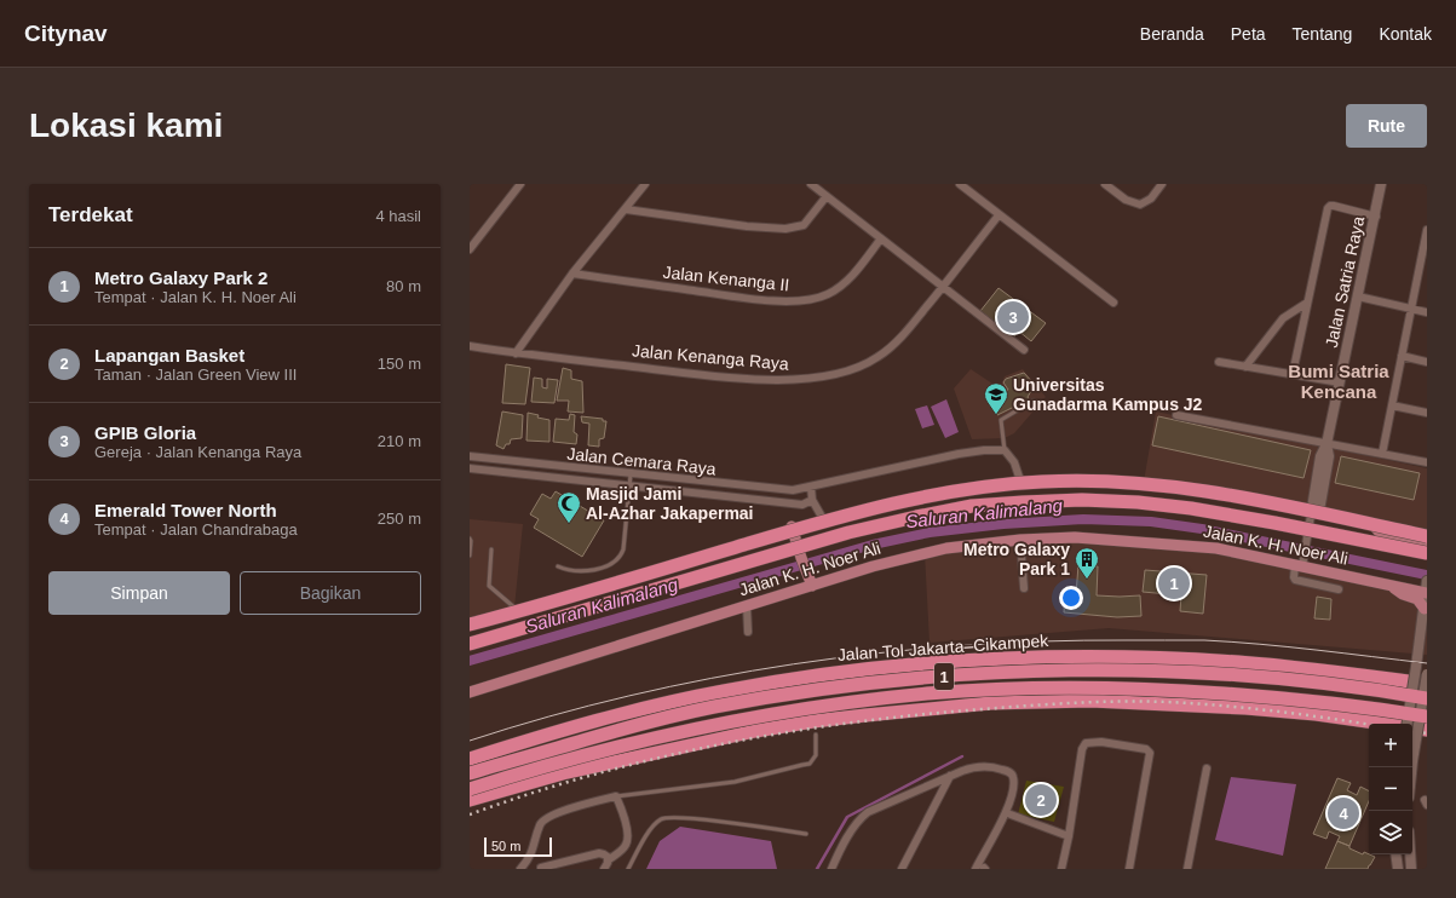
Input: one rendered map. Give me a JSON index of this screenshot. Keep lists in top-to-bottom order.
{
  "streets": {
    "highway": ["Jalan Tol Jakarta–Cikampek", "1"],
    "main road": ["Jalan K. H. Noer Ali"],
    "street": [
      "Jalan Kenanga II",
      "Jalan Satria Raya",
      "Jalan Kenanga Raya",
      "Jalan Cemara Raya"
    ]
  },
  "districts": ["Bumi Satria Kencana"],
  "water": ["Saluran Kalimalang"],
  "places": {
    "school or university": ["Universitas Gunadarma Kampus J2"],
    "mosque": ["Masjid Jami Al-Azhar Jakapermai"],
    "building": ["Metro Galaxy Park 1"]
  },
  "scale_bar": "50 m",
  "page": {
    "header": "Citynav",
    "nav": [
      "Beranda",
      "Peta",
      "Tentang",
      "Kontak"
    ],
    "buttons": [
      "Rute",
      ["Simpan", "Bagikan"]
    ],
    "title": "Lokasi kami",
    "heading": ["Terdekat", "4 hasil"],
    "list": [
      {
        "mark": "1",
        "name": "Metro Galaxy Park 2",
        "note": "Tempat · Jalan K. H. Noer Ali",
        "value": "80 m"
      },
      {
        "mark": "2",
        "name": "Lapangan Basket",
        "note": "Taman · Jalan Green View III",
        "value": "150 m"
      },
      {
        "mark": "3",
        "name": "GPIB Gloria",
        "note": "Gereja · Jalan Kenanga Raya",
        "value": "210 m"
      },
      {
        "mark": "4",
        "name": "Emerald Tower North",
        "note": "Tempat · Jalan Chandrabaga",
        "value": "250 m"
      }
    ],
    "pins": [
      "3",
      "1",
      "2",
      "4"
    ],
    "map_buttons": ["+", "−"],
    "scale": "50 m"
  }
}
